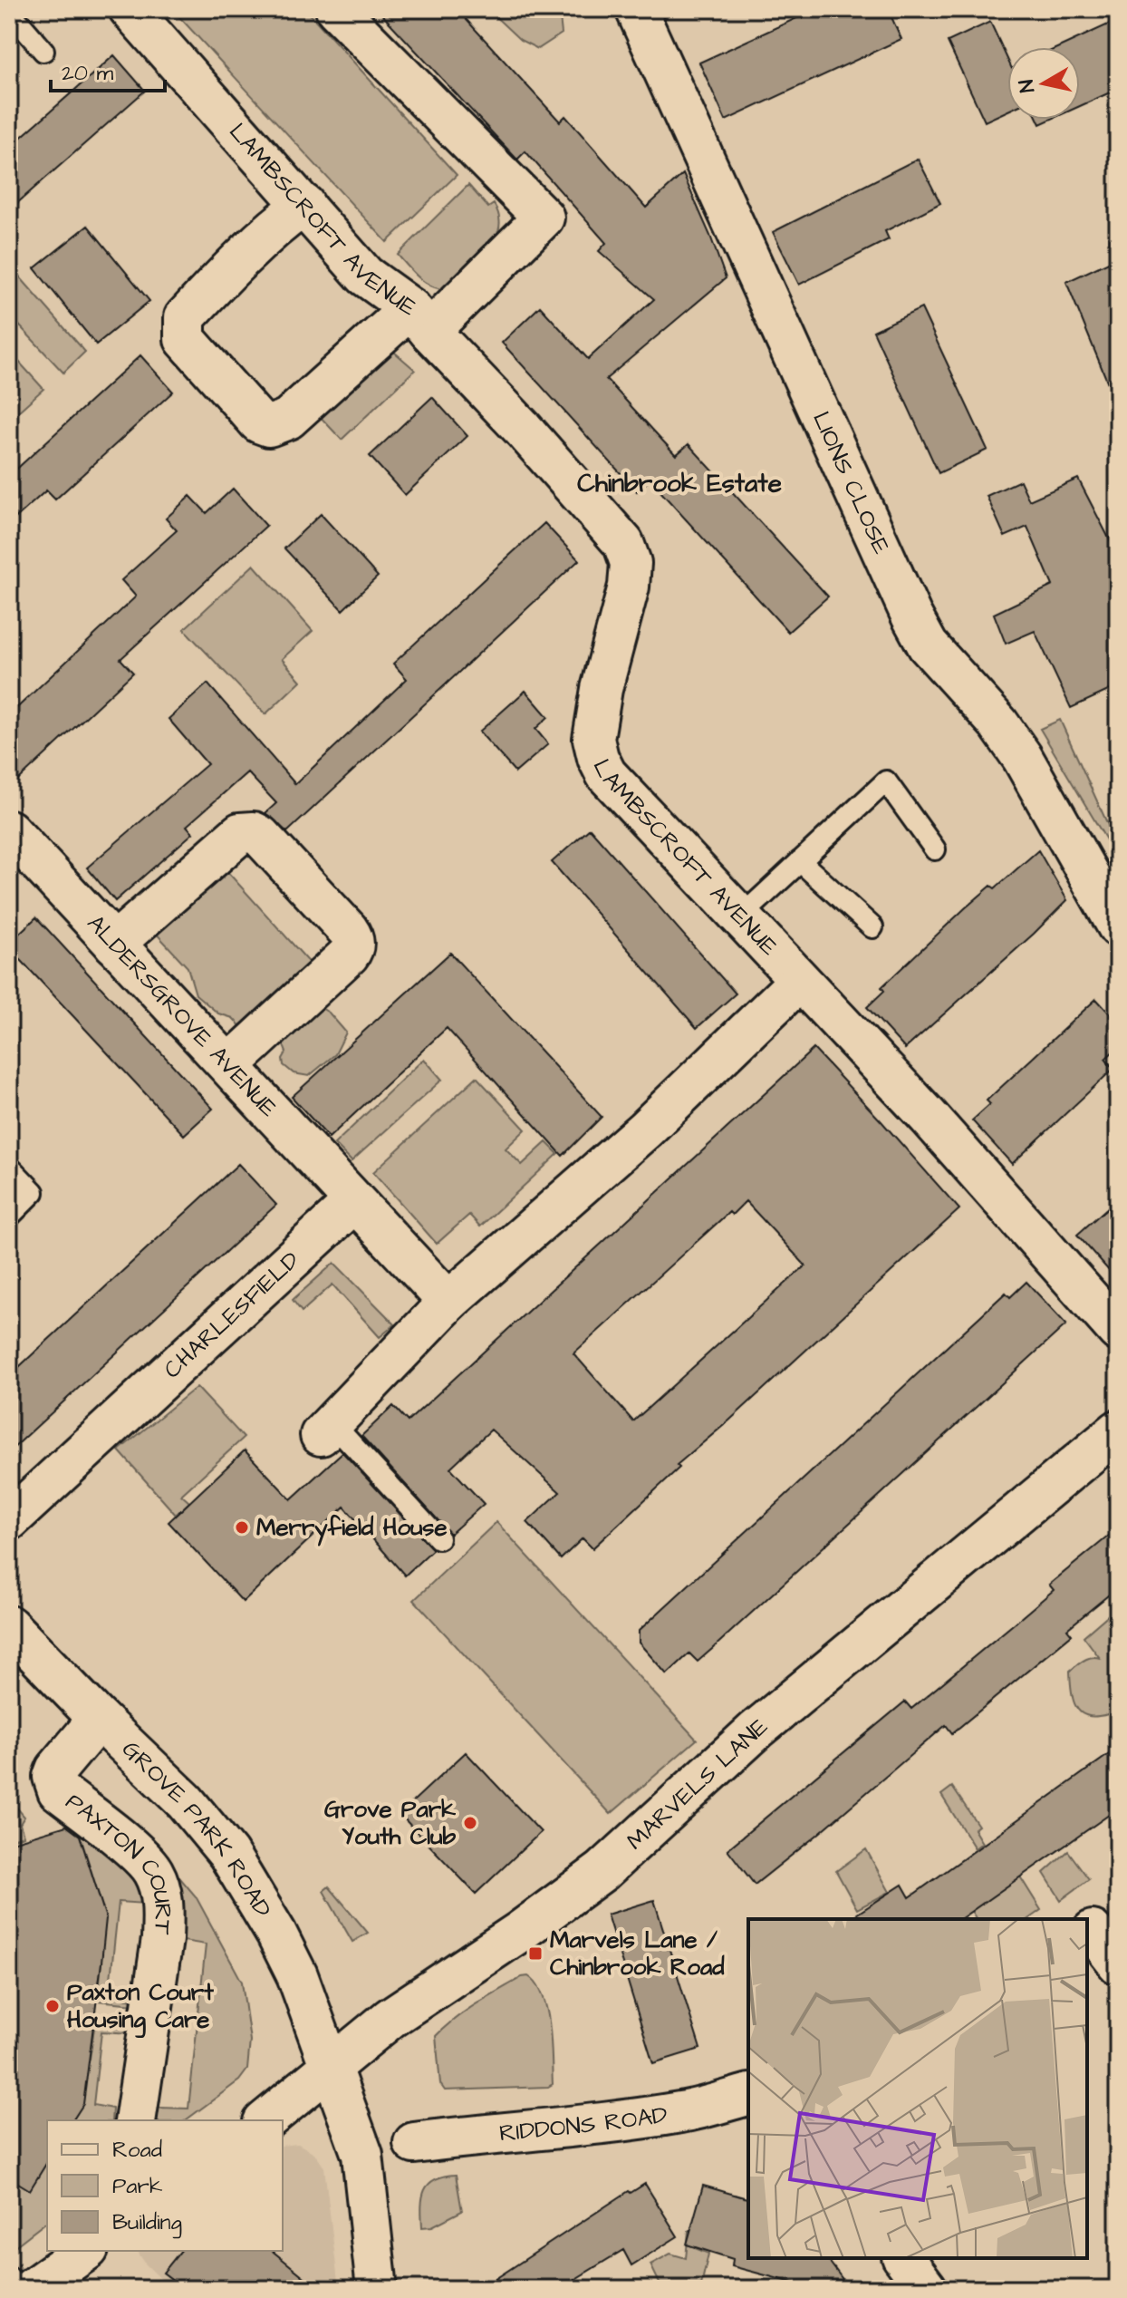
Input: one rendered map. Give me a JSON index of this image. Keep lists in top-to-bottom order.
{
  "streets": {
    "street": [
      "LAMBSCROFT AVENUE",
      "LIONS CLOSE",
      "ALDERSGROVE AVENUE",
      "CHARLESFIELD",
      "MARVELS LANE",
      "GROVE PARK ROAD",
      "PAXTON COURT",
      "RIDDONS ROAD"
    ]
  },
  "crossings": [
    ["ALDERSGROVE AVENUE", "CHARLESFIELD"],
    ["MARVELS LANE", "GROVE PARK ROAD"],
    ["GROVE PARK ROAD", "PAXTON COURT"]
  ],
  "districts": ["Chinbrook Estate"],
  "places": {
    "other": ["Merryfield House", "Grove Park Youth Club", "Paxton Court Housing Care"],
    "transit": ["Marvels Lane / Chinbrook Road"]
  },
  "legend": ["Road", "Park", "Building"],
  "scale_bar": "20 m",
  "north": "left"
}
